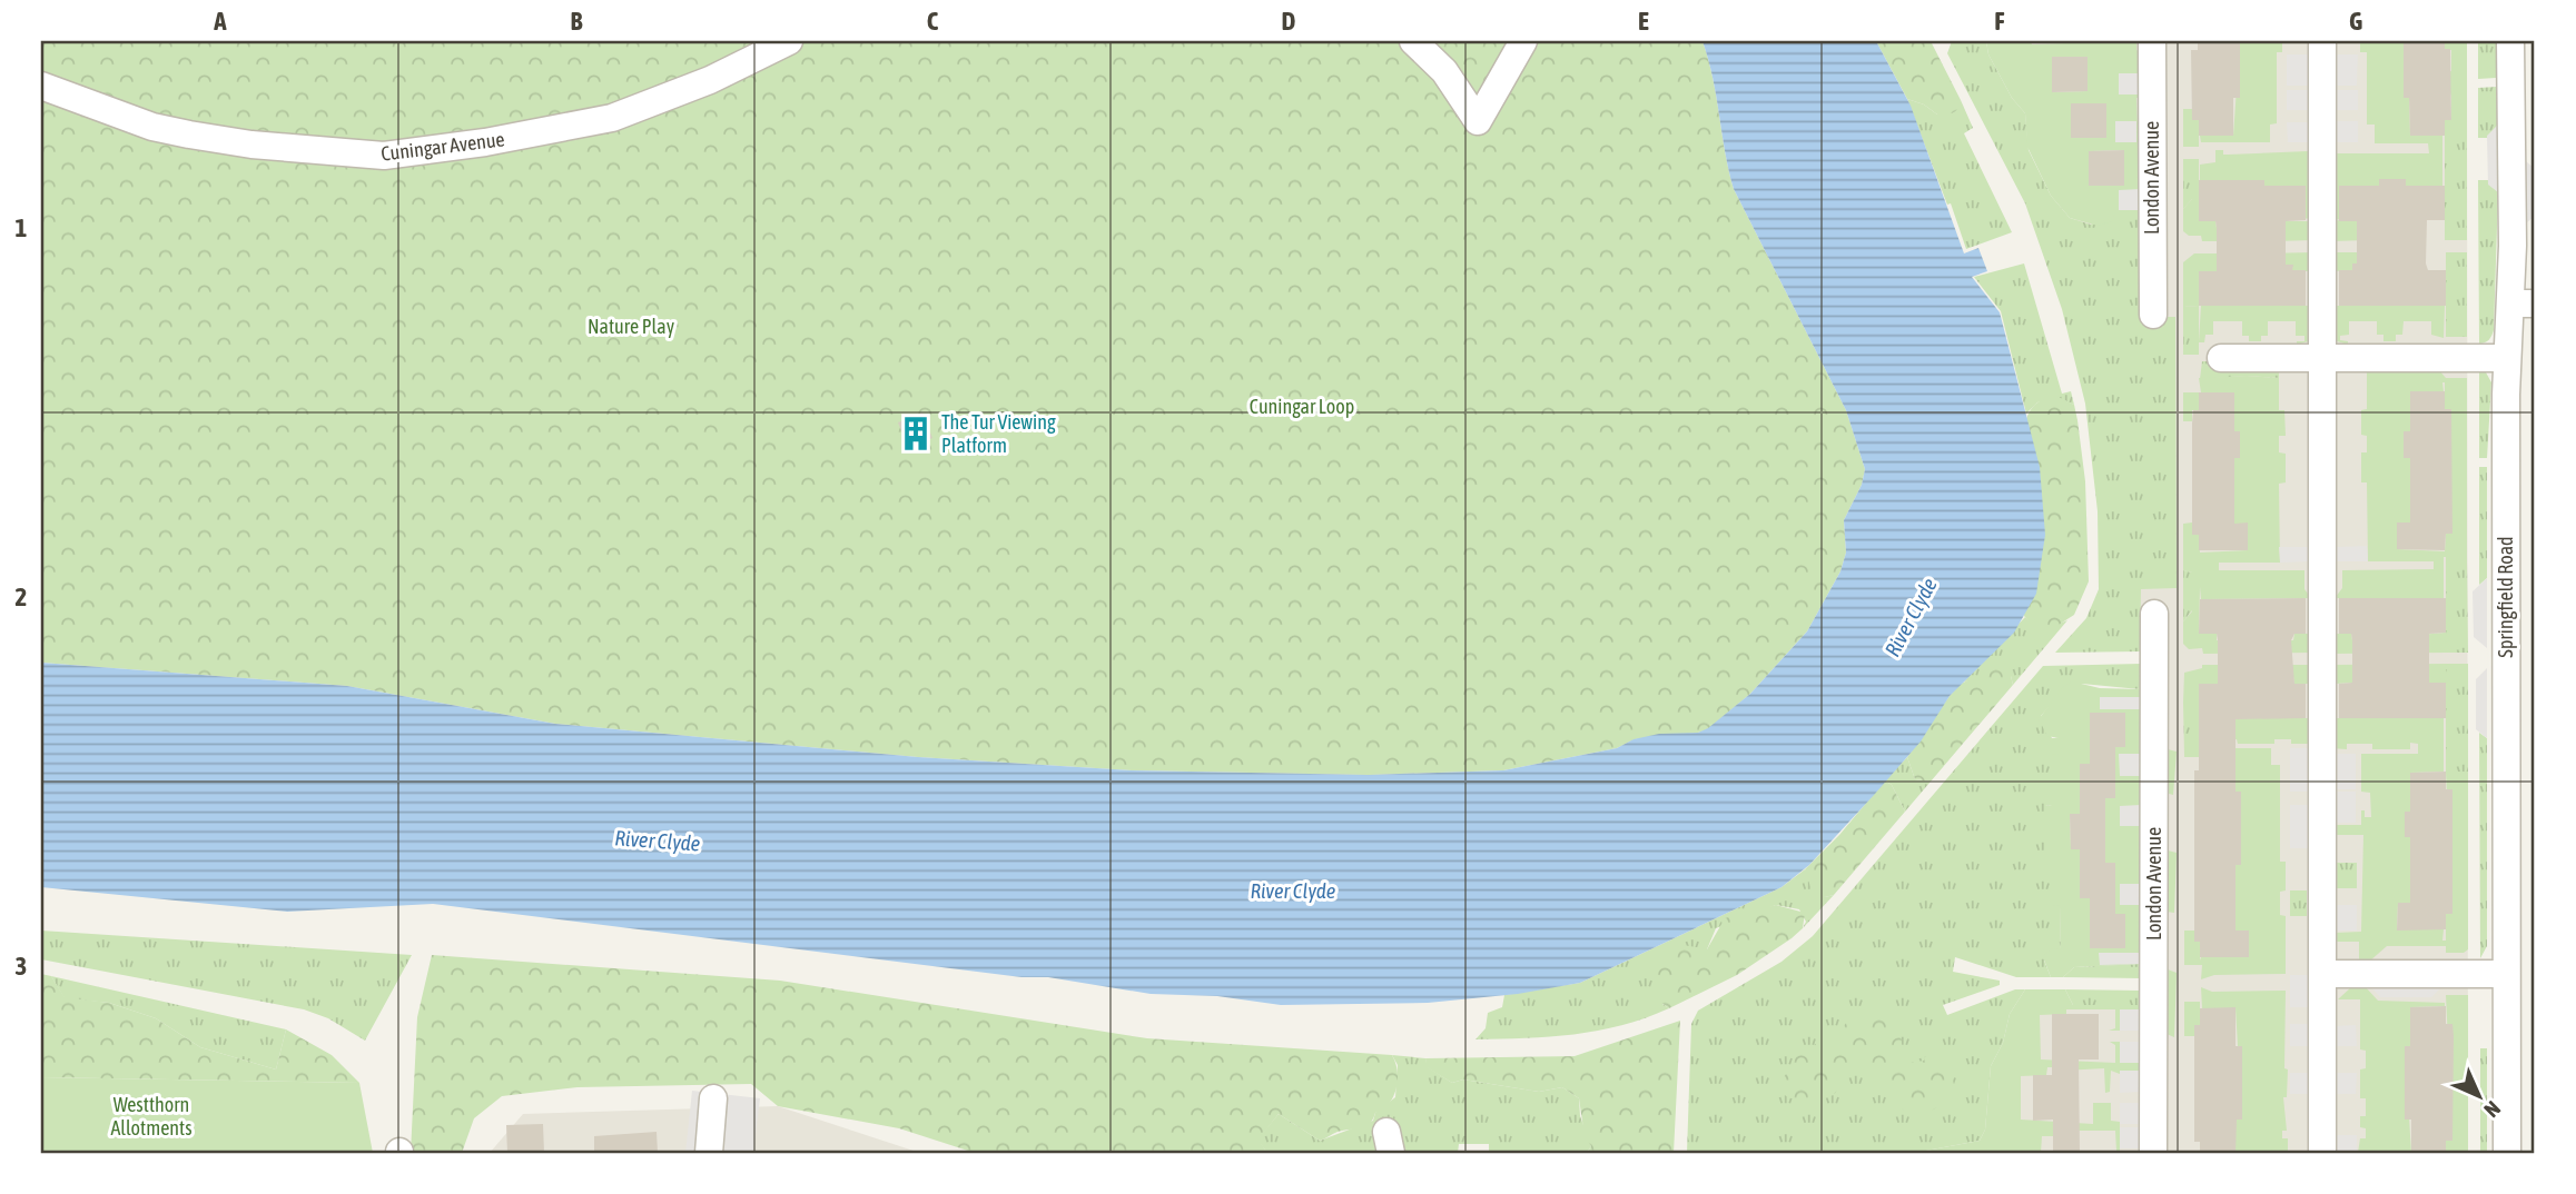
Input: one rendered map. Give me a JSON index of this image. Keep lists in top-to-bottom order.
{
  "streets": {
    "street": ["Cuningar Avenue", "London Avenue", "Springfield Road"]
  },
  "water": ["River Clyde"],
  "parks": ["Nature Play", "Cuningar Loop", "Westthorn Allotments"],
  "places": {
    "building": ["The Tur Viewing Platform"]
  },
  "north": "bottom right",
  "grid": {
    "columns": [
      "A",
      "B",
      "C",
      "D",
      "E",
      "F",
      "G"
    ],
    "rows": ["1", "2", "3"]
  }
}
